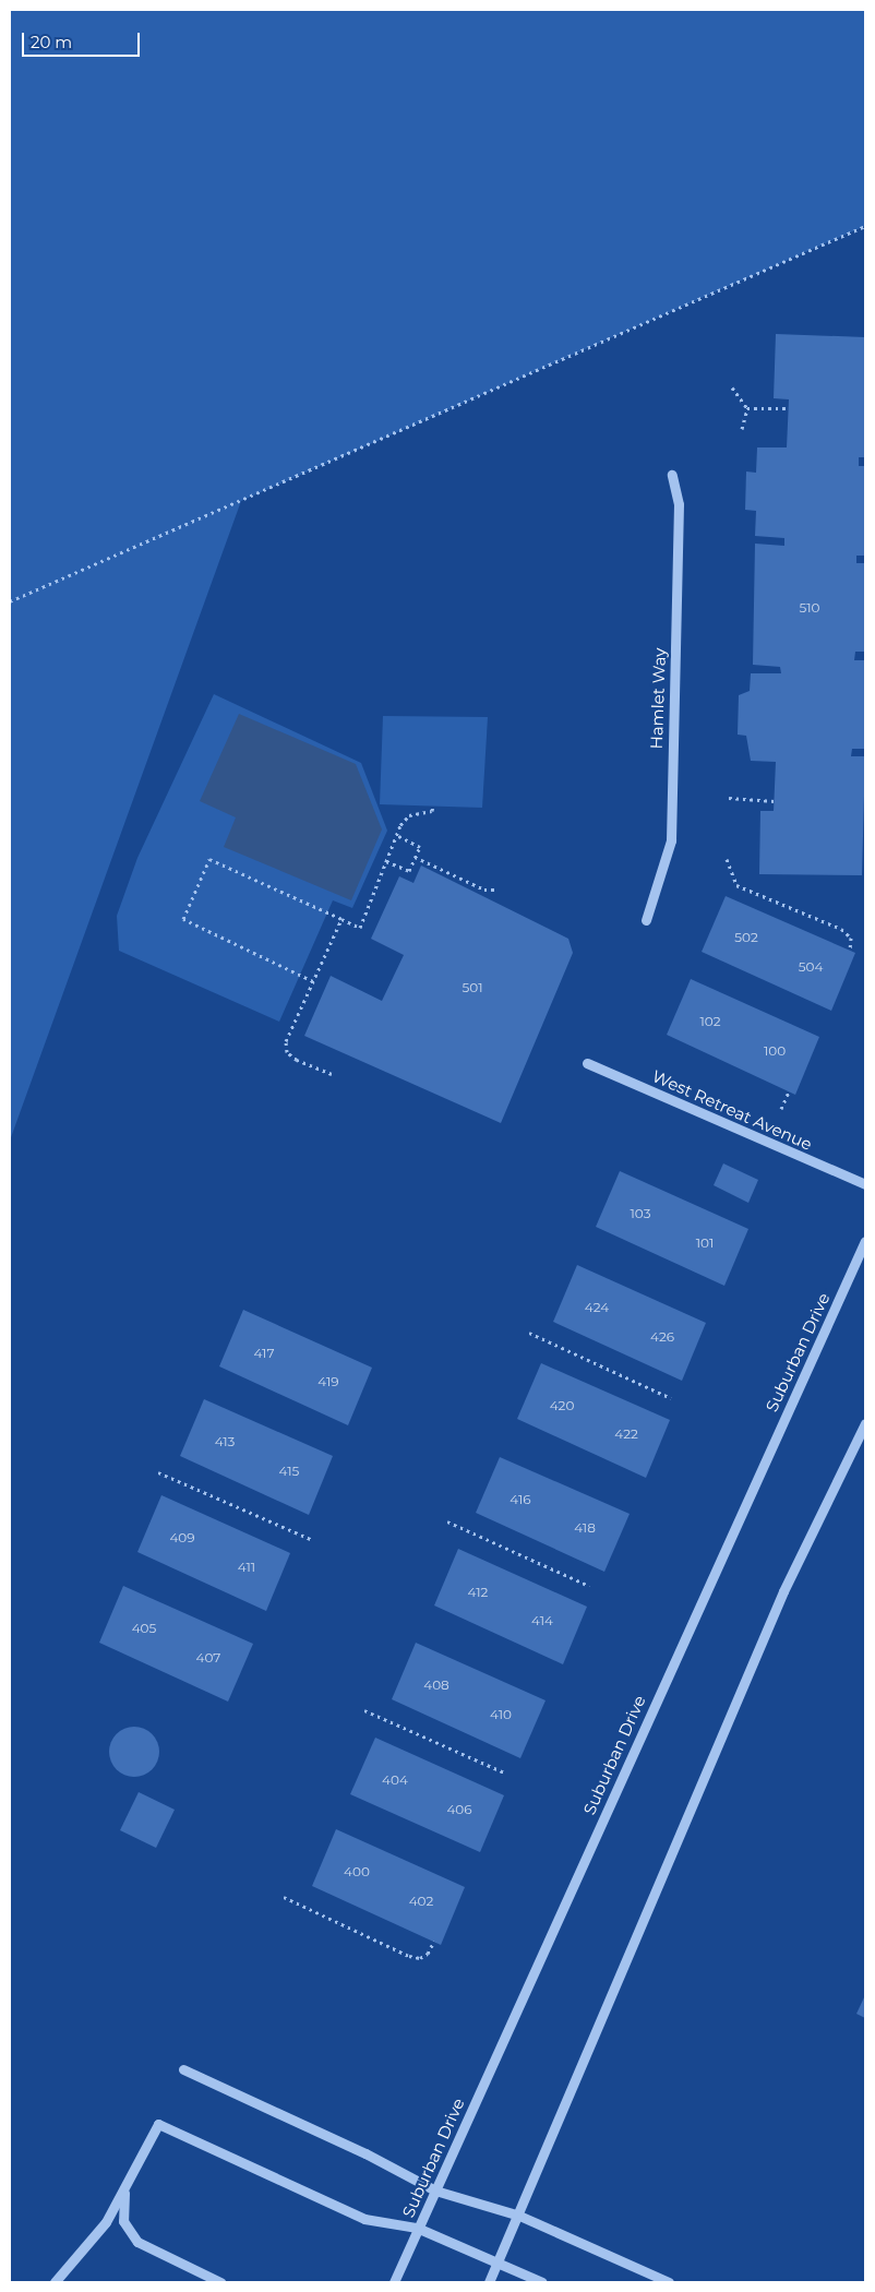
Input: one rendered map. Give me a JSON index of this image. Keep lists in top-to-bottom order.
{
  "streets": {
    "street": ["Hamlet Way", "West Retreat Avenue", "Suburban Drive"]
  },
  "house_numbers": [
    "510",
    "502",
    "504",
    "501",
    "102",
    "100",
    "103",
    "101",
    "424",
    "426",
    "417",
    "419",
    "420",
    "422",
    "413",
    "415",
    "416",
    "418",
    "409",
    "411",
    "412",
    "414",
    "405",
    "407",
    "408",
    "410",
    "404",
    "406",
    "400",
    "402"
  ],
  "scale_bar": "20 m"
}
